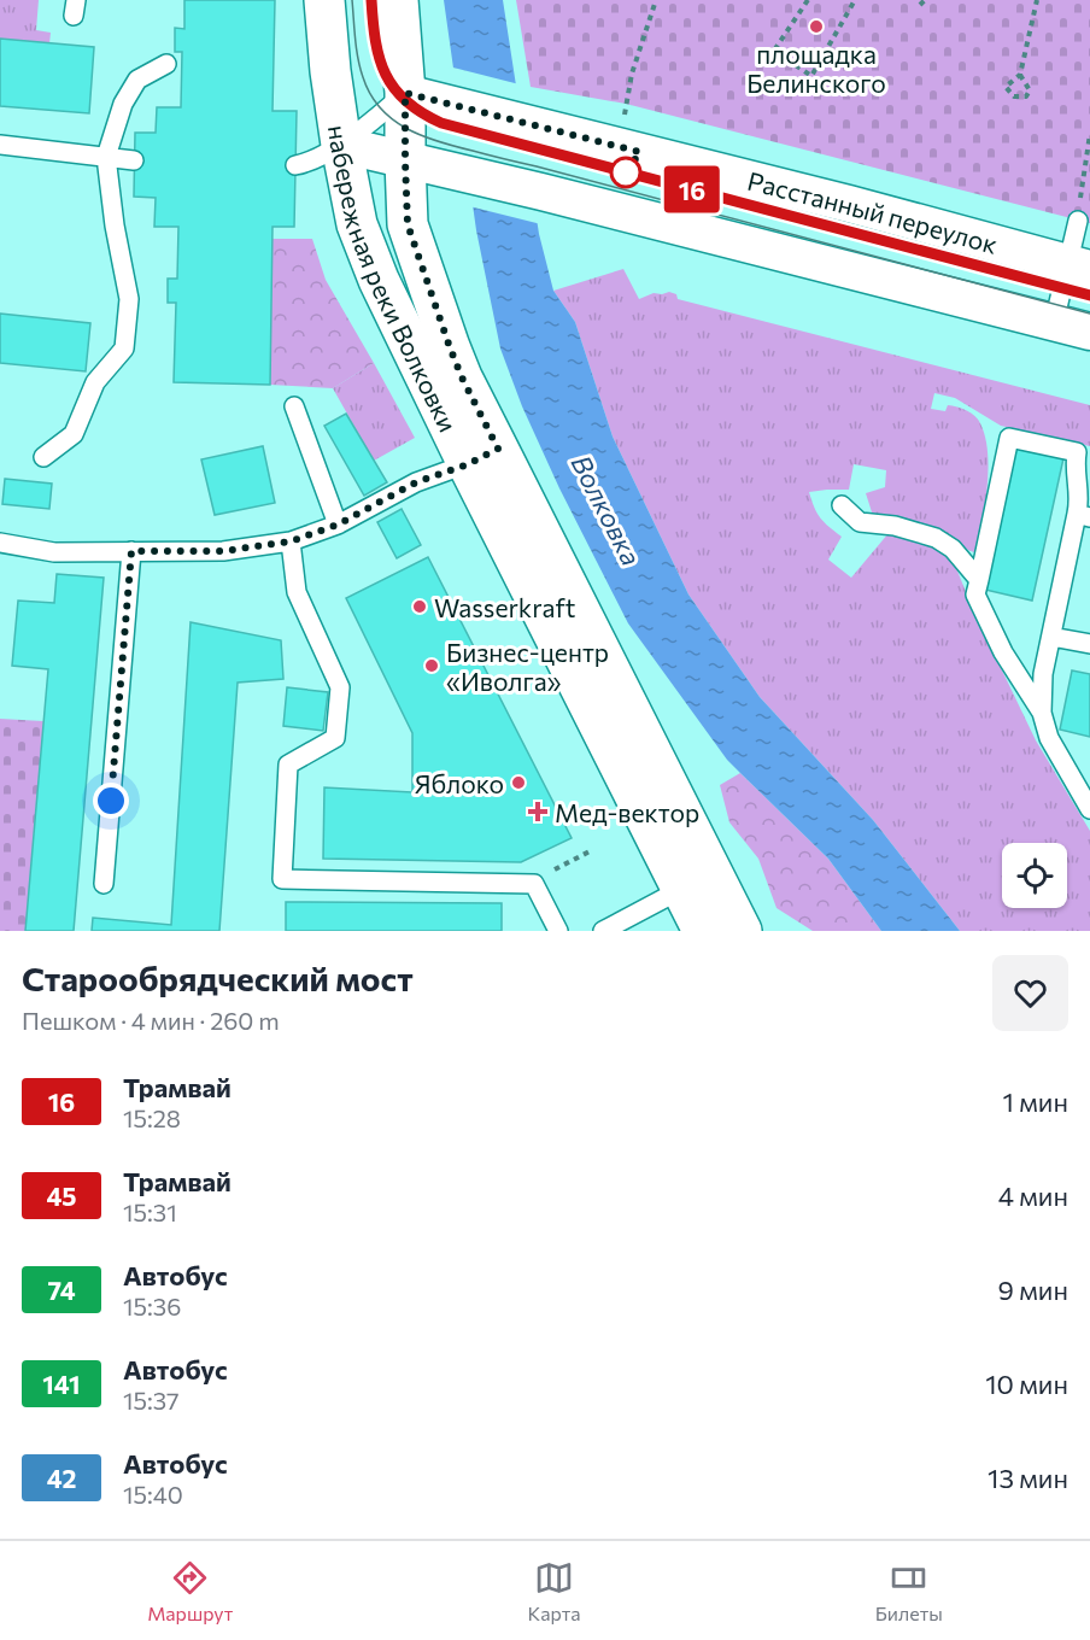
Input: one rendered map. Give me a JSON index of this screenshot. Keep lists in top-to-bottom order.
{
  "streets": {
    "street": ["Расстанный переулок", "набережная реки Волковки"]
  },
  "crossings": [
    ["Расстанный переулок", "набережная реки Волковки"]
  ],
  "water": ["Волковка"],
  "places": {
    "other": [
      "площадка Белинского",
      "Wasserkraft",
      "Бизнес-центр «Иволга»",
      "Яблоко"
    ],
    "health": ["Мед-вектор"]
  },
  "lines": ["tram line 16"],
  "page": {
    "on_map": "16",
    "heading": ["Старообрядческий мост", "Пешком · 4 мин · 260 m"],
    "list": [
      {
        "mark": "16",
        "name": "Трамвай",
        "note": "15:28",
        "value": "1 мин"
      },
      {
        "mark": "45",
        "name": "Трамвай",
        "note": "15:31",
        "value": "4 мин"
      },
      {
        "mark": "74",
        "name": "Автобус",
        "note": "15:36",
        "value": "9 мин"
      },
      {
        "mark": "141",
        "name": "Автобус",
        "note": "15:37",
        "value": "10 мин"
      },
      {
        "mark": "42",
        "name": "Автобус",
        "note": "15:40",
        "value": "13 мин"
      }
    ],
    "tabs": ["Маршрут", "Карта", "Билеты"]
  }
}
